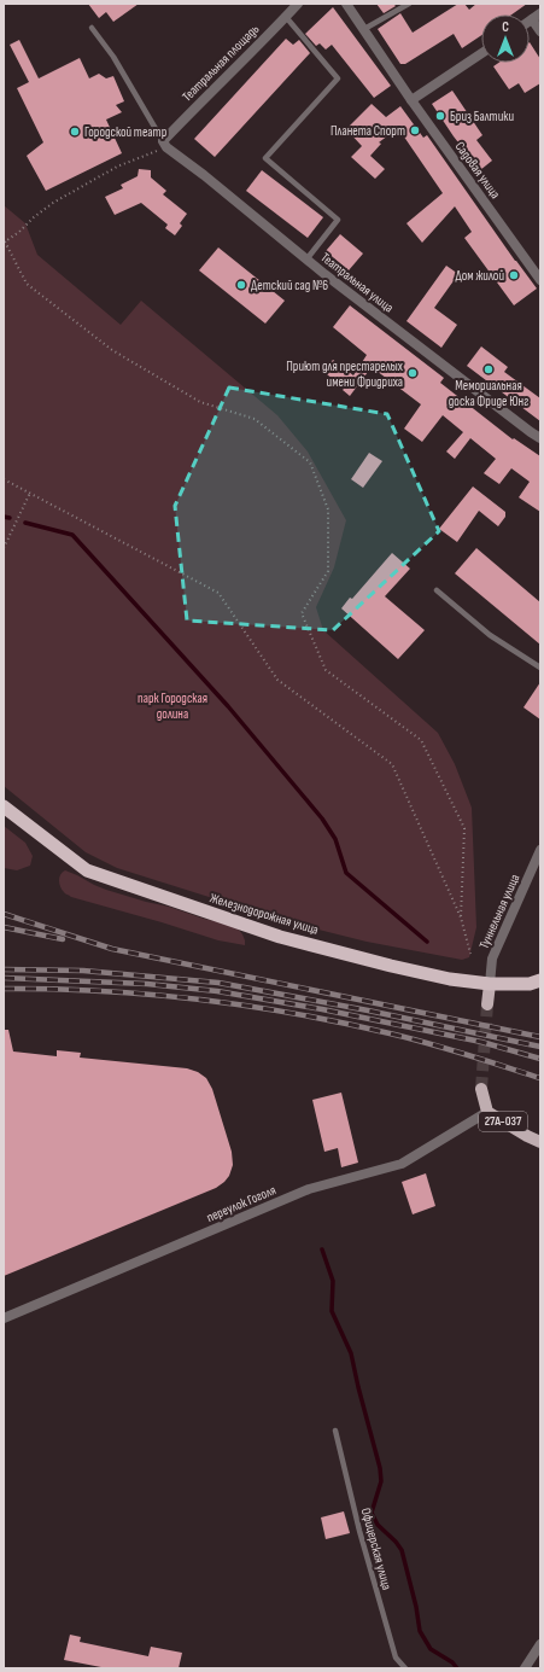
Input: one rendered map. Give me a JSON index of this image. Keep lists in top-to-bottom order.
{
  "streets": {
    "highway": ["Железнодорожная улица"],
    "main road": ["27А-037"],
    "street": [
      "Театральная площадь",
      "Садовая улица",
      "Театральная улица",
      "Туннельная улица",
      "переулок Гоголя"
    ],
    "lane": ["Офицерская улица"]
  },
  "crossings": [
    ["Театральная площадь", "Театральная улица"],
    ["Туннельная улица", "Железнодорожная улица"],
    ["27А-037", "переулок Гоголя"]
  ],
  "parks": ["парк Городская долина"],
  "places": [
    "Бриз Балтики",
    "Планета Спорт",
    "Городской театр",
    "Дом жилой",
    "Детский сад №6",
    "Мемориальная доска Фриде Юнг",
    "Приют для престарелых имени Фридриха"
  ],
  "north": "top"
}
